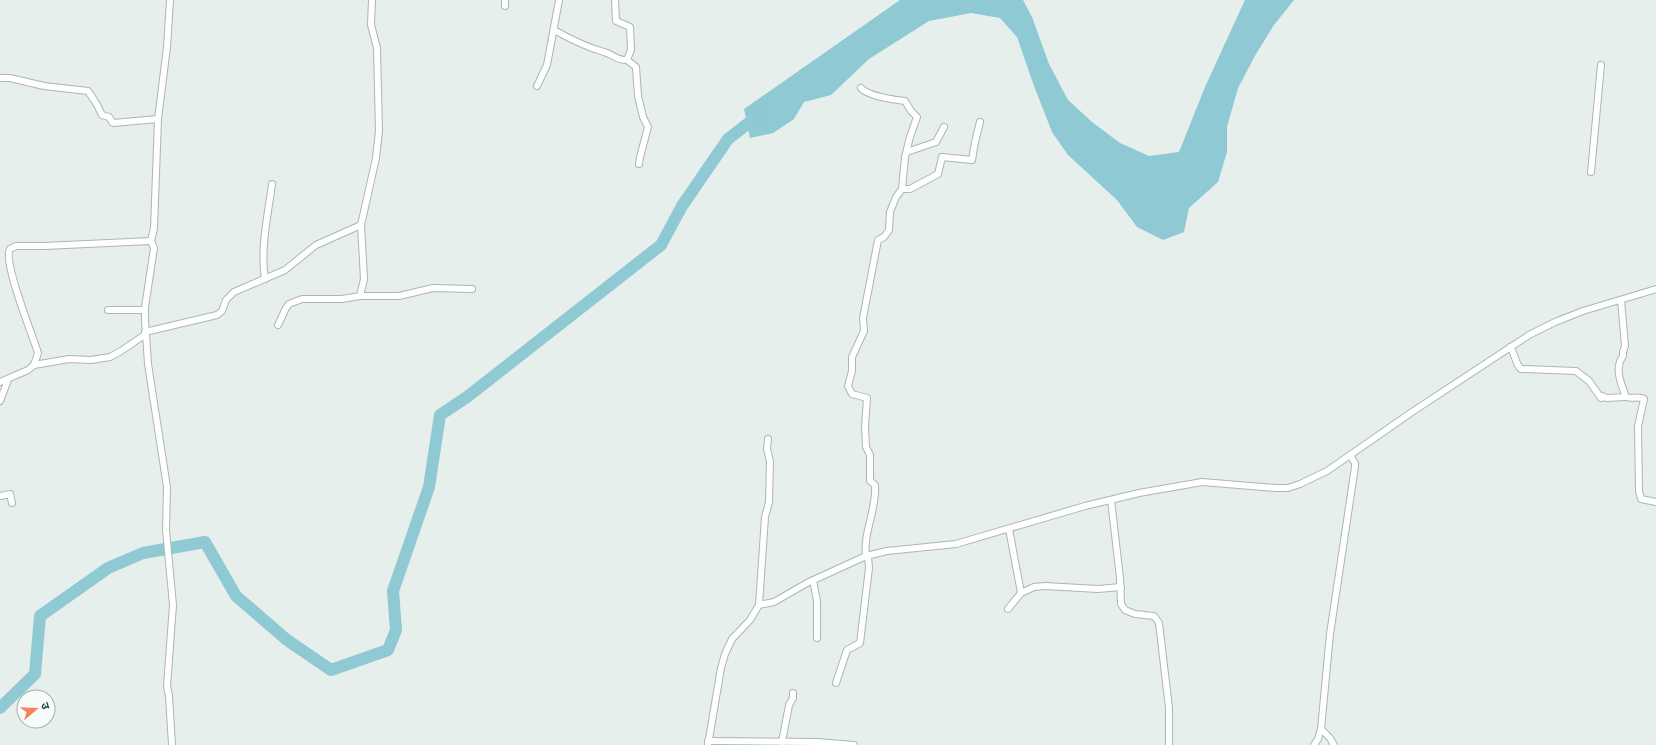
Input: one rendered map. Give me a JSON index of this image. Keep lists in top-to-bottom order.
{
  "north": "right"
}
